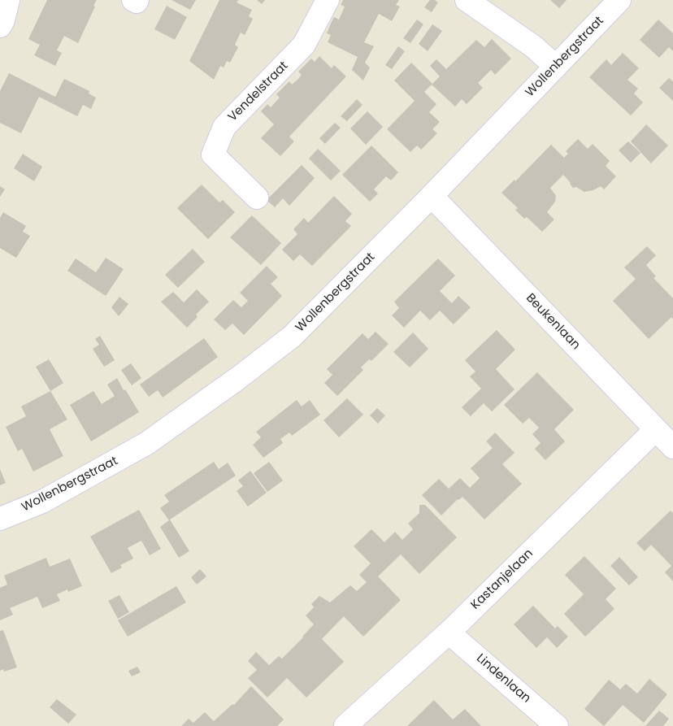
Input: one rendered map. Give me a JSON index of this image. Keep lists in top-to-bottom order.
{
  "streets": {
    "street": [
      "Wollenbergstraat",
      "Vendelstraat",
      "Beukenlaan",
      "Kastanjelaan",
      "Lindenlaan"
    ]
  },
  "crossings": [
    ["Wollenbergstraat", "Beukenlaan"],
    ["Beukenlaan", "Kastanjelaan"],
    ["Kastanjelaan", "Lindenlaan"]
  ]
}
